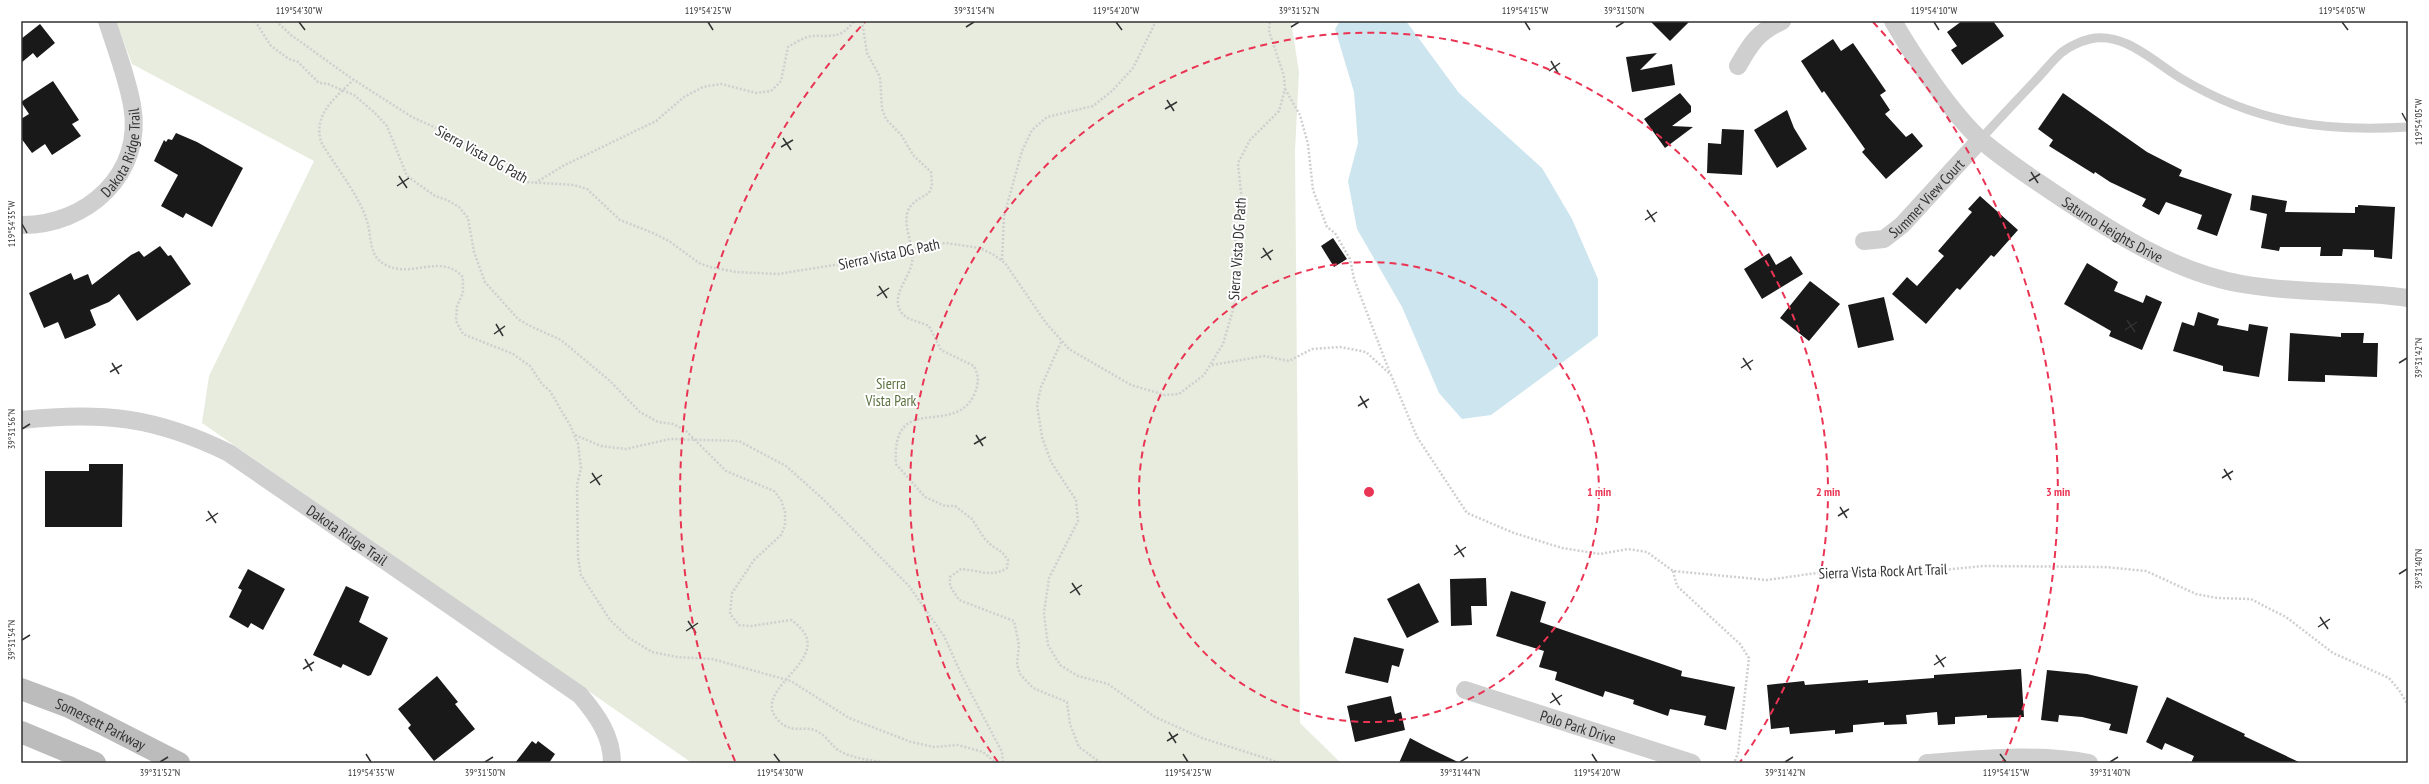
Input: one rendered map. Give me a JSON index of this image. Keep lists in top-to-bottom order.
{
  "streets": {
    "main road": ["Somersett Parkway"],
    "street": [
      "Dakota Ridge Trail",
      "Summer View Court",
      "Saturno Heights Drive",
      "Polo Park Drive"
    ],
    "path": ["Sierra Vista DG Path", "Sierra Vista Rock Art Trail"]
  },
  "crossings": [
    ["Summer View Court", "Saturno Heights Drive"]
  ],
  "parks": ["Sierra Vista Park"],
  "coordinates": [
    "119°54'30\"W",
    "119°54'25\"W",
    "39°31'54\"N",
    "119°54'20\"W",
    "39°31'52\"N",
    "119°54'15\"W",
    "39°31'50\"N",
    "119°54'10\"W",
    "119°54'05\"W",
    "119°54'35\"W",
    "39°31'42\"N",
    "39°31'56\"N",
    "39°31'40\"N",
    "39°31'44\"N"
  ],
  "rings": ["1 min", "2 min", "3 min"]
}
